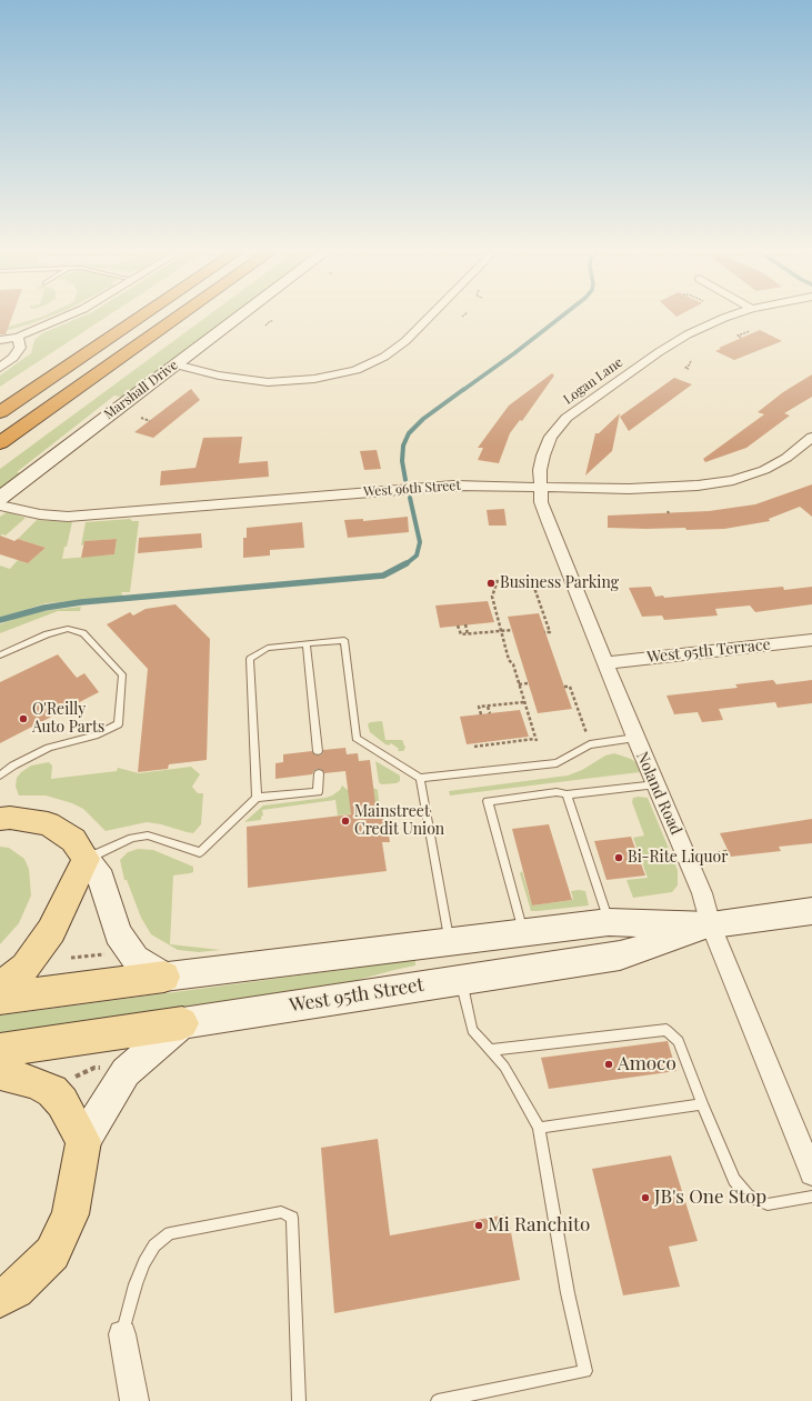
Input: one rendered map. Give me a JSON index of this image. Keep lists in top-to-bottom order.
{
  "streets": {
    "main road": ["Marshall Drive", "West 95th Street"],
    "street": [
      "Logan Lane",
      "West 96th Street",
      "West 95th Terrace",
      "Noland Road"
    ]
  },
  "crossings": [
    ["Logan Lane", "West 96th Street"],
    ["Logan Lane", "Noland Road"],
    ["West 96th Street", "Noland Road"],
    ["West 95th Terrace", "Noland Road"],
    ["Noland Road", "West 95th Street"]
  ],
  "places": [
    "Business Parking",
    "O'Reilly Auto Parts",
    "Mainstreet Credit Union",
    "Bi-Rite Liquor",
    "Amoco",
    "JB's One Stop",
    "Mi Ranchito"
  ]
}
